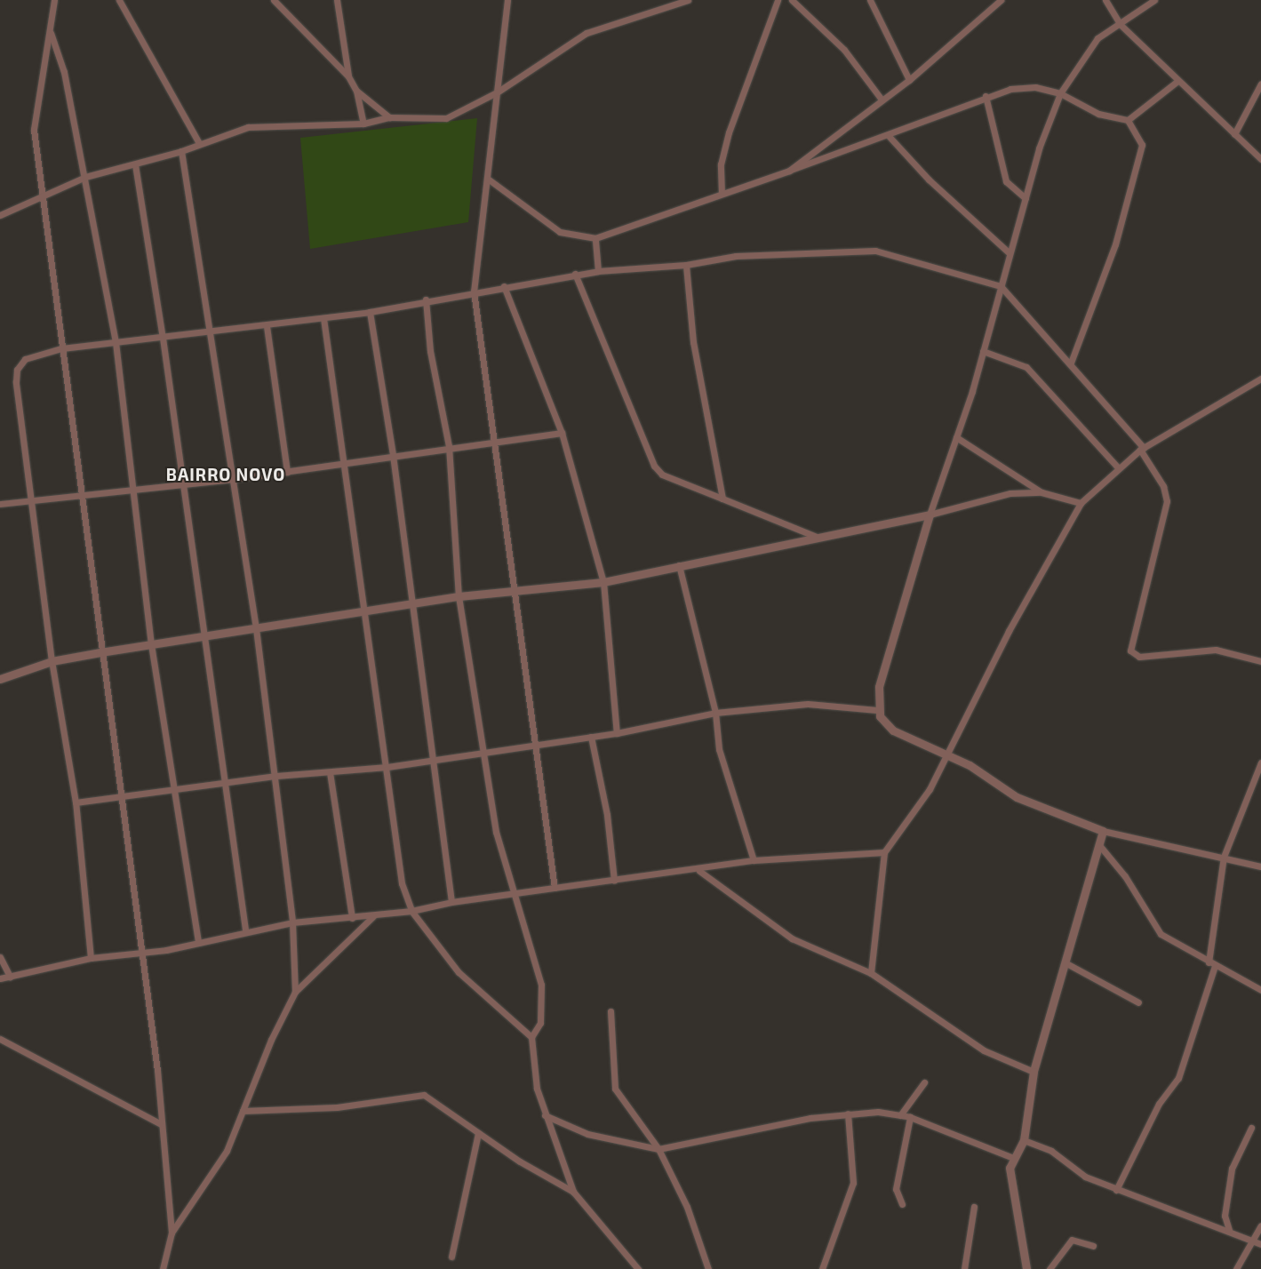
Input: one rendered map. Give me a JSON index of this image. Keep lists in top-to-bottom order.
{
  "districts": ["BAIRRO NOVO"]
}
